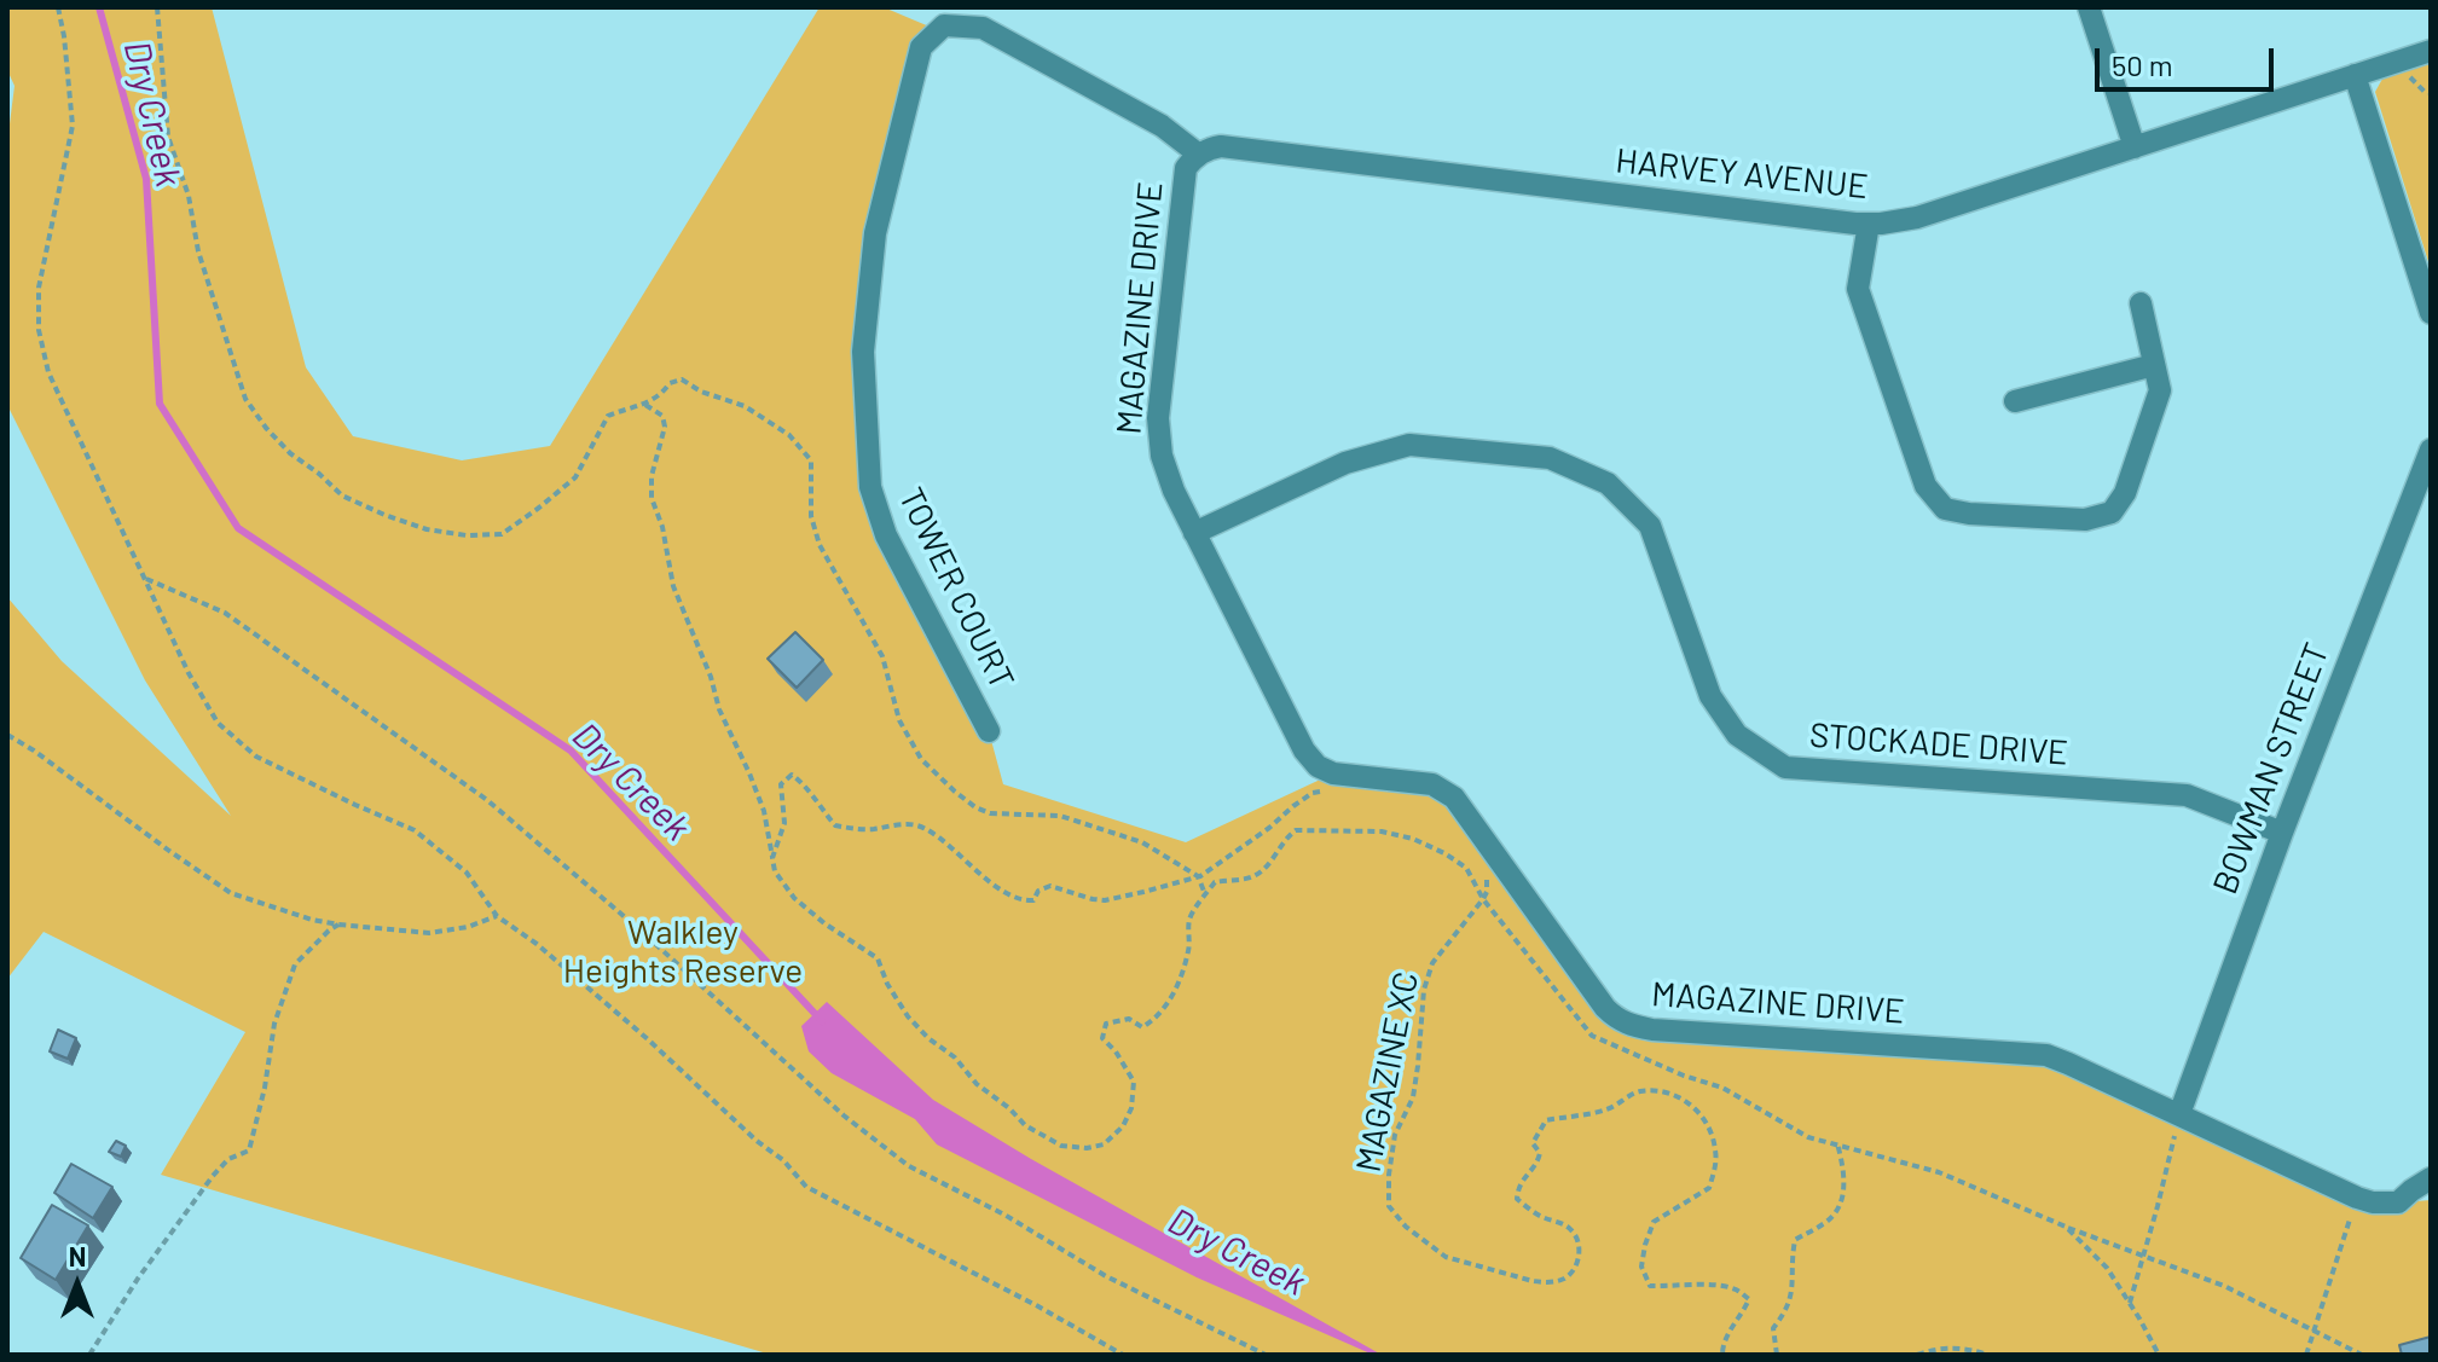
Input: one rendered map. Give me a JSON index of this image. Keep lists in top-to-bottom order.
{
  "streets": {
    "street": [
      "HARVEY AVENUE",
      "MAGAZINE DRIVE",
      "TOWER COURT",
      "STOCKADE DRIVE",
      "BOWMAN STREET"
    ],
    "path": ["MAGAZINE XC"]
  },
  "crossings": [
    ["HARVEY AVENUE", "MAGAZINE DRIVE"],
    ["HARVEY AVENUE", "TOWER COURT"],
    ["MAGAZINE DRIVE", "TOWER COURT"],
    ["MAGAZINE DRIVE", "STOCKADE DRIVE"],
    ["MAGAZINE DRIVE", "BOWMAN STREET"],
    ["STOCKADE DRIVE", "BOWMAN STREET"]
  ],
  "water": ["Dry Creek"],
  "parks": ["Walkley Heights Reserve"],
  "scale_bar": "50 m",
  "north": "top"
}
